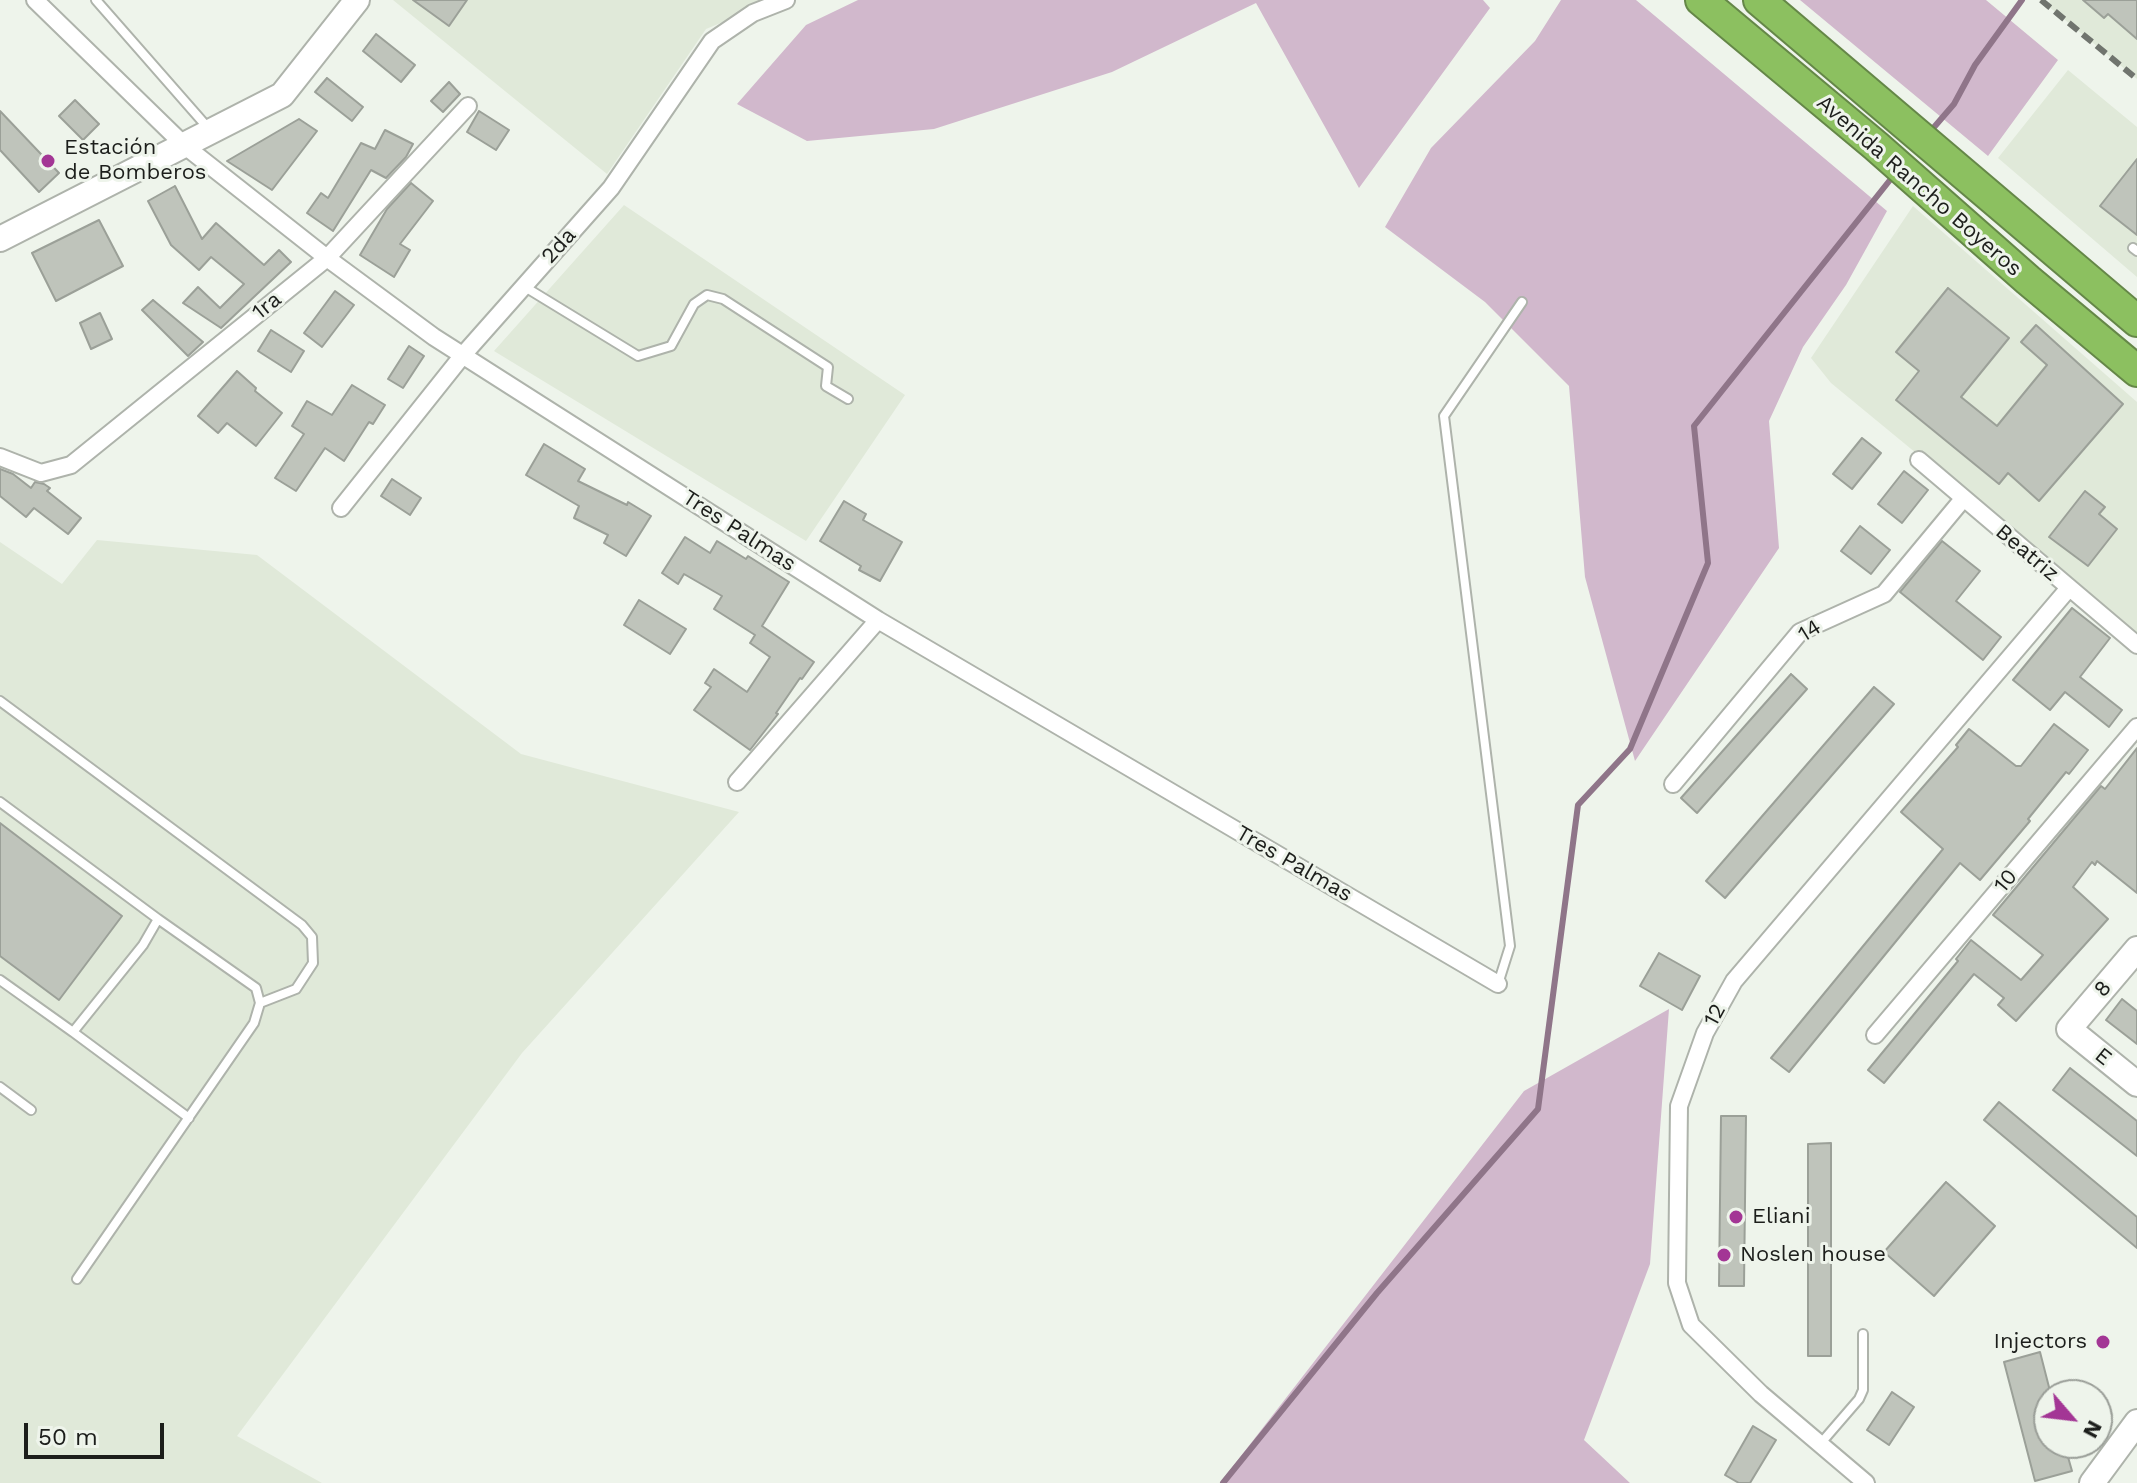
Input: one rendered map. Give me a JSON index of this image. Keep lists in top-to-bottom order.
{
  "streets": {
    "highway": ["Avenida Rancho Boyeros"],
    "street": [
      "2da",
      "1ra",
      "Tres Palmas",
      "Beatriz",
      "14",
      "10",
      "8",
      "12",
      "E"
    ]
  },
  "crossings": [
    ["2da", "Tres Palmas"],
    ["1ra", "Tres Palmas"],
    ["Beatriz", "14"],
    ["Beatriz", "12"],
    ["8", "E"]
  ],
  "places": [
    "Estación de Bomberos",
    "Eliani",
    "Noslen house",
    "Injectors"
  ],
  "scale_bar": "50 m",
  "north": "bottom right"
}
